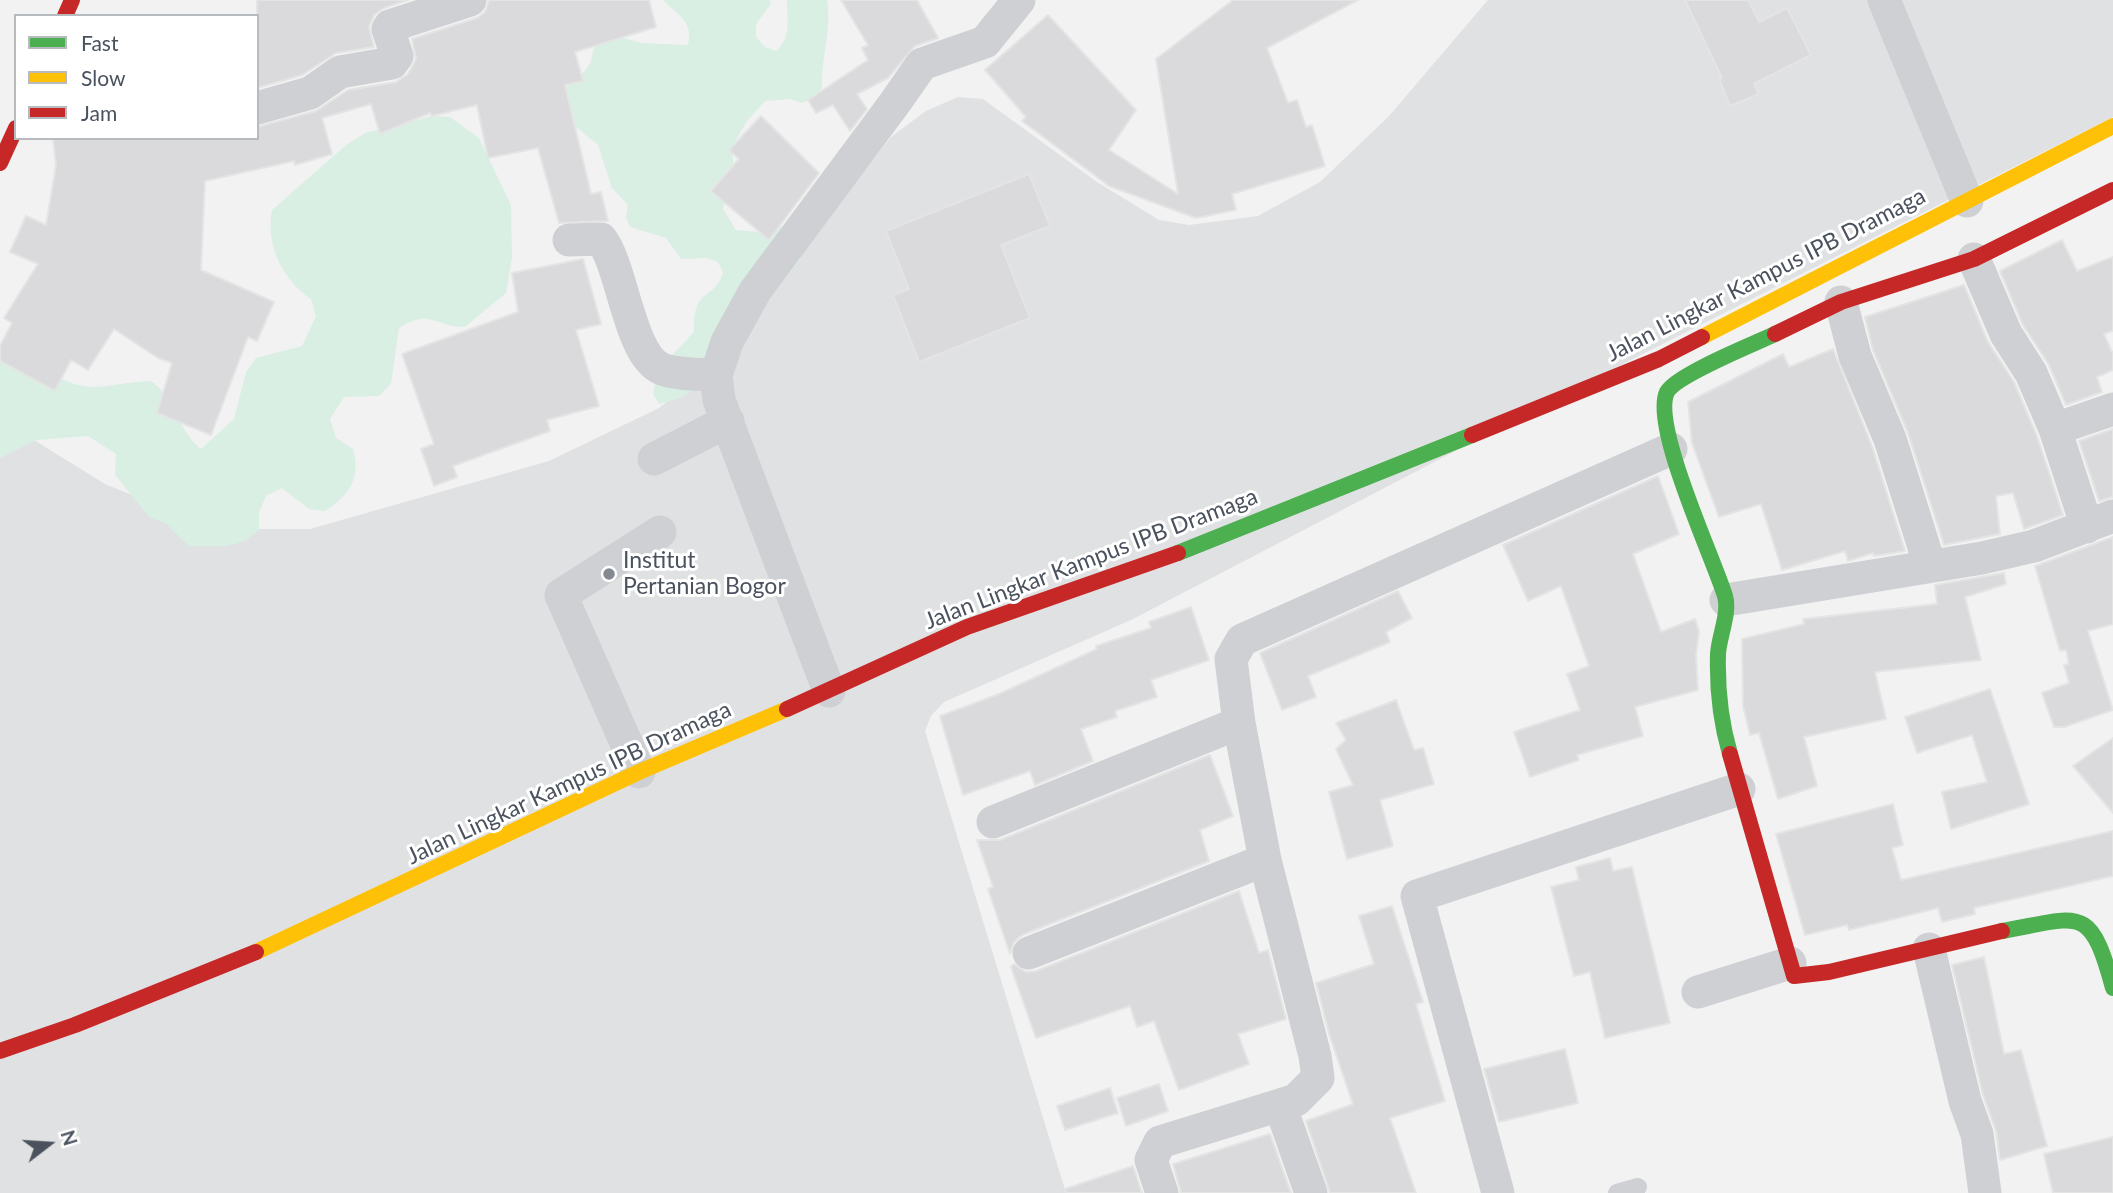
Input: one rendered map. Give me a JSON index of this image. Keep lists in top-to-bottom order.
{
  "streets": {
    "main road": ["Jalan Lingkar Kampus IPB Dramaga"]
  },
  "places": ["Institut Pertanian Bogor"],
  "legend": ["Fast", "Slow", "Jam"],
  "north": "right"
}
